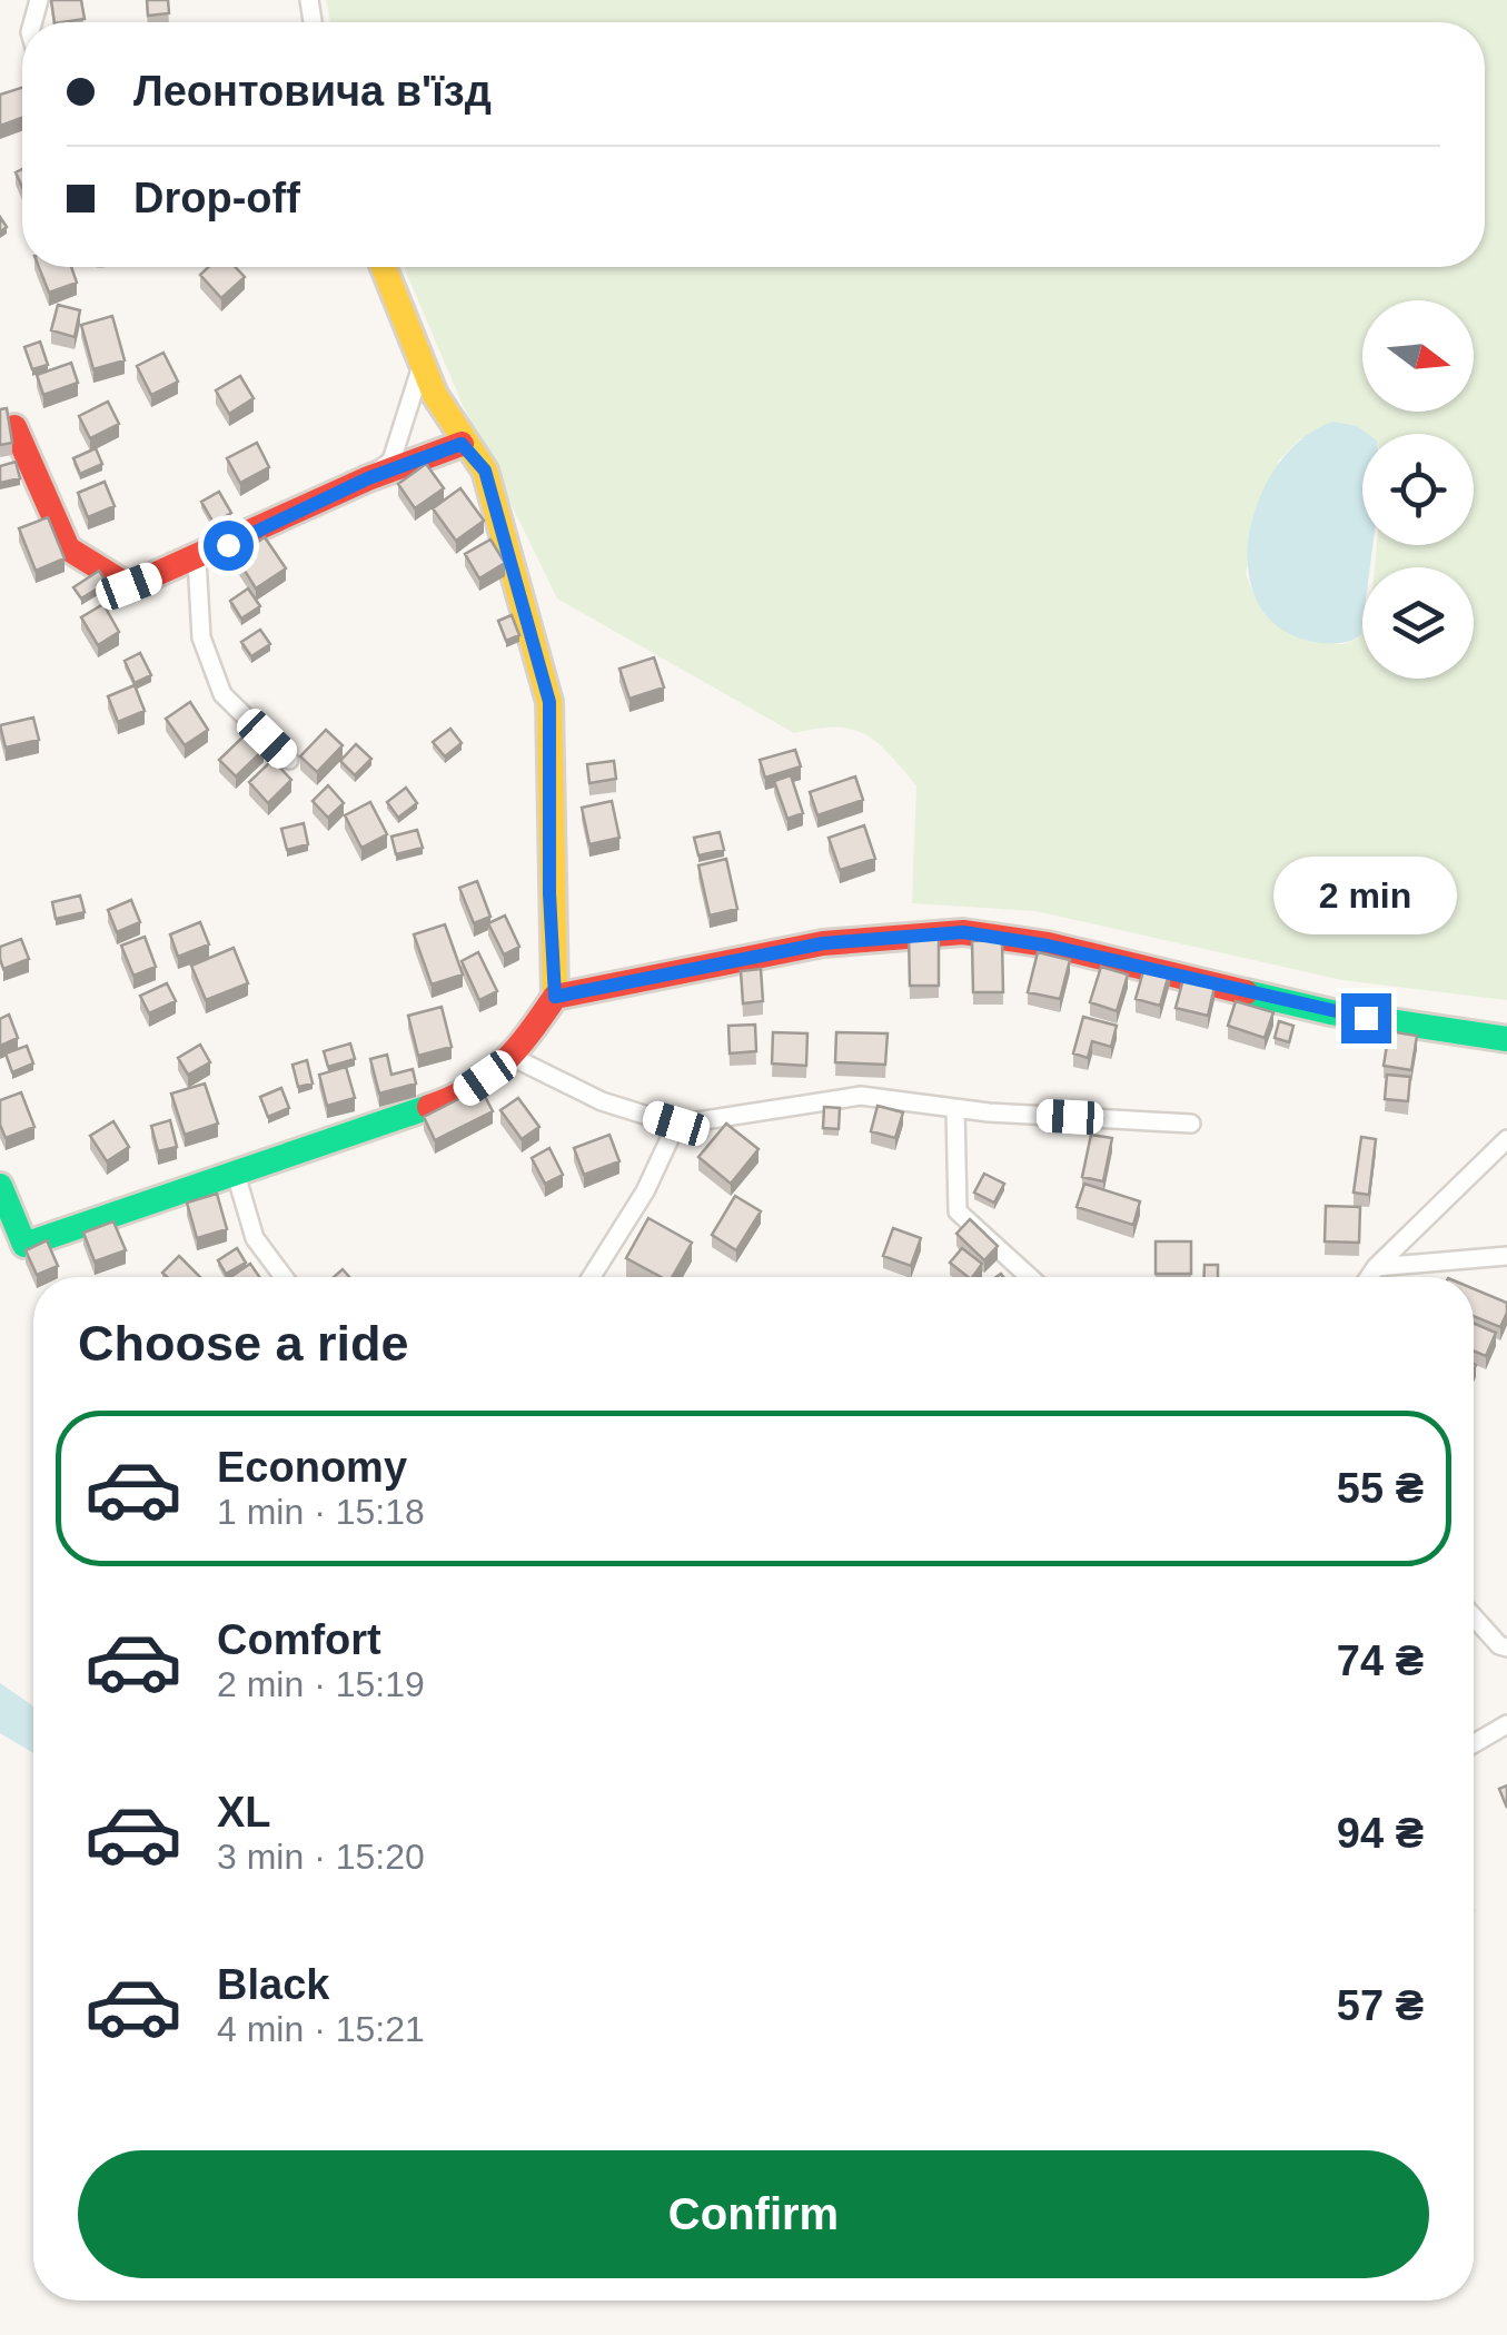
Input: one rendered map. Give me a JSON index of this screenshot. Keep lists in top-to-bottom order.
{
  "north": "right",
  "page": {
    "banner": ["Леонтовича в'їзд", "Drop-off"],
    "bubble": "2 min",
    "heading": "Choose a ride",
    "list": [
      {
        "name": "Economy",
        "note": "1 min · 15:18",
        "value": "55 ₴"
      },
      {
        "name": "Comfort",
        "note": "2 min · 15:19",
        "value": "74 ₴"
      },
      {
        "name": "XL",
        "note": "3 min · 15:20",
        "value": "94 ₴"
      },
      {
        "name": "Black",
        "note": "4 min · 15:21",
        "value": "57 ₴"
      }
    ],
    "buttons": "Confirm"
  }
}
